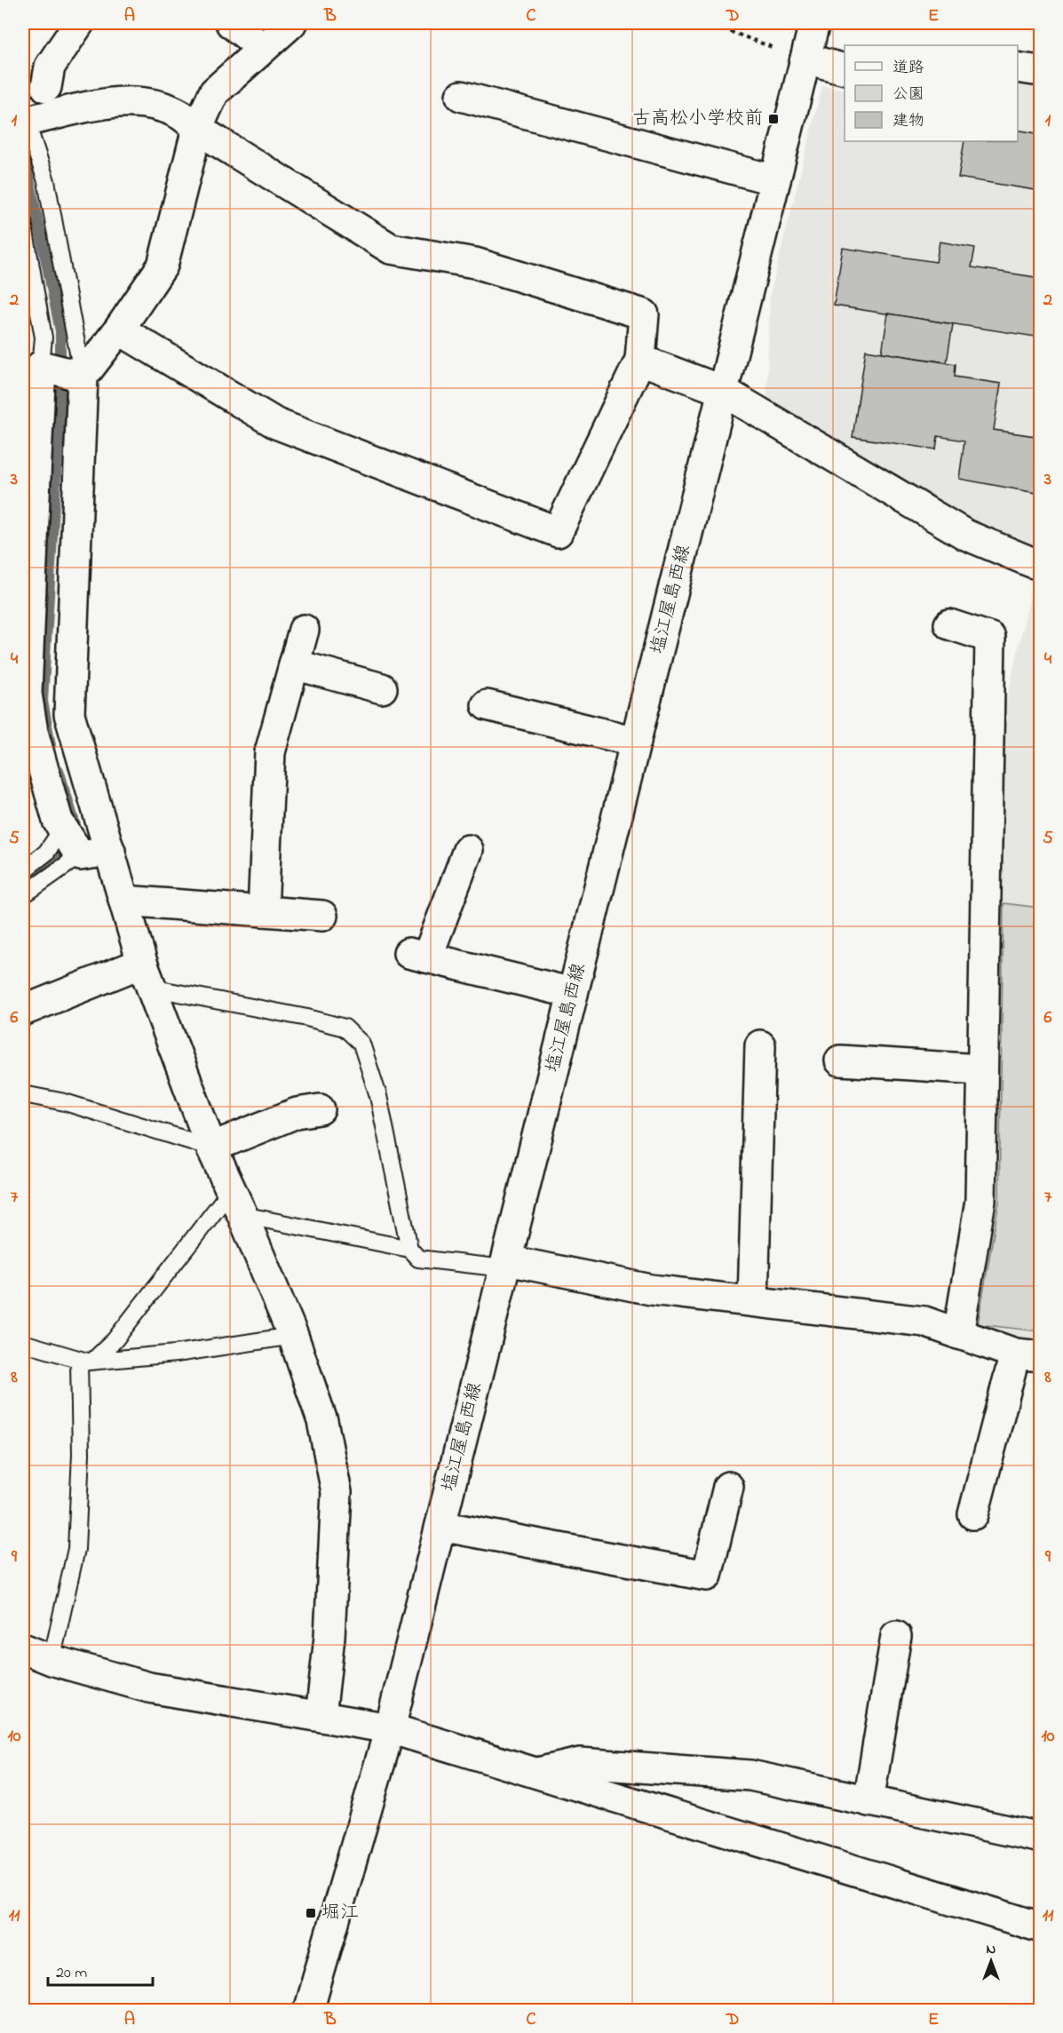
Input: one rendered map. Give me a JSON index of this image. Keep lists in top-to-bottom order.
{
  "streets": {
    "street": ["塩江屋島西線"]
  },
  "places": {
    "transit": ["古高松小学校前", "堀江"]
  },
  "legend": ["道路", "公園", "建物"],
  "scale_bar": "20 m",
  "north": "top",
  "grid": {
    "columns": [
      "A",
      "B",
      "C",
      "D",
      "E"
    ],
    "rows": [
      "1",
      "2",
      "3",
      "4",
      "5",
      "6",
      "7",
      "8",
      "9",
      "10",
      "11"
    ]
  }
}
